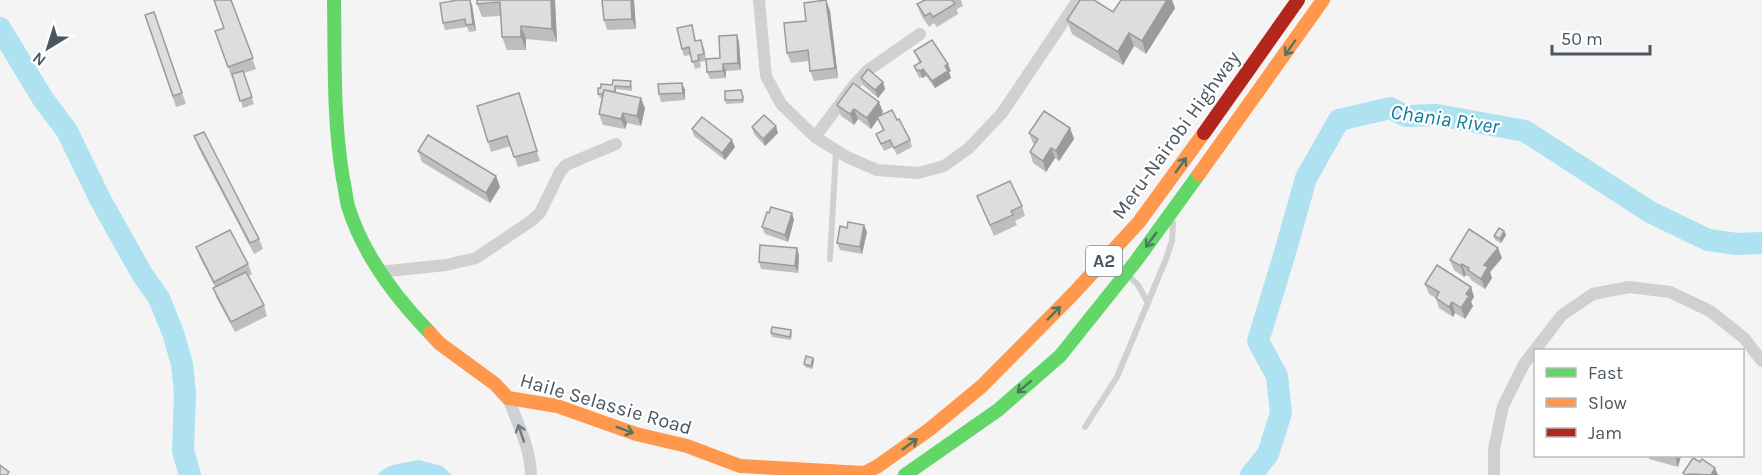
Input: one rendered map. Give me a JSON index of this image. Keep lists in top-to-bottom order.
{
  "streets": {
    "main road": ["Meru-Nairobi Highway", "A2", "Haile Selassie Road"]
  },
  "crossings": [
    ["Meru-Nairobi Highway", "Haile Selassie Road"]
  ],
  "water": ["Chania River"],
  "legend": ["Fast", "Slow", "Jam"],
  "scale_bar": "50 m",
  "north": "bottom left"
}
